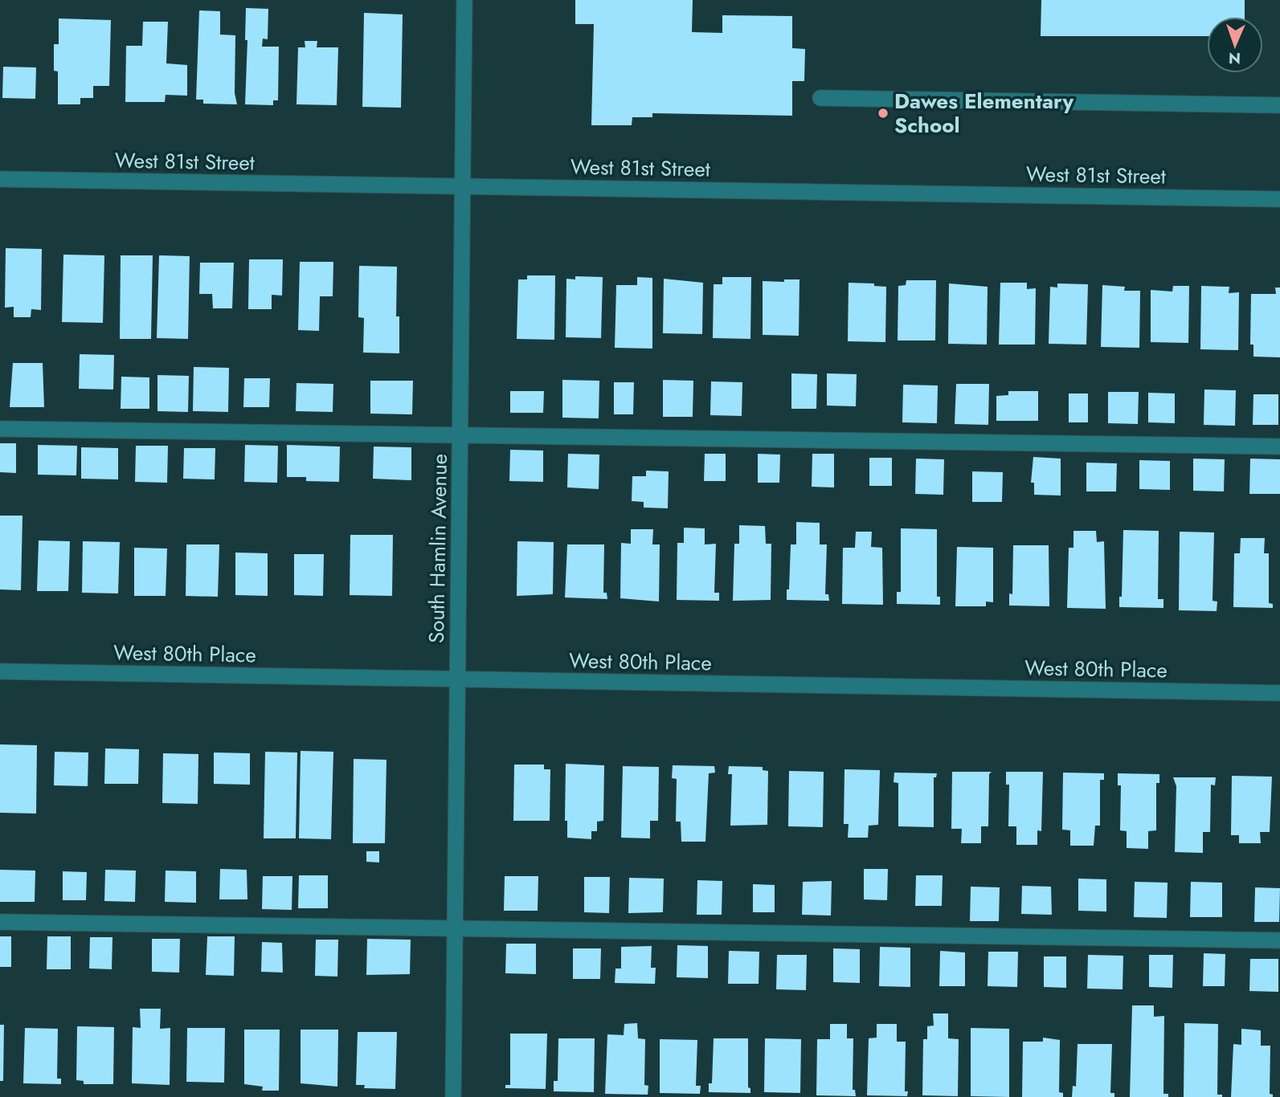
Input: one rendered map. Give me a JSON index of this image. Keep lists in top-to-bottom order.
{
  "streets": {
    "street": ["West 81st Street", "South Hamlin Avenue", "West 80th Place"]
  },
  "crossings": [
    ["West 81st Street", "South Hamlin Avenue"],
    ["South Hamlin Avenue", "West 80th Place"]
  ],
  "places": ["Dawes Elementary School"],
  "north": "bottom"
}
